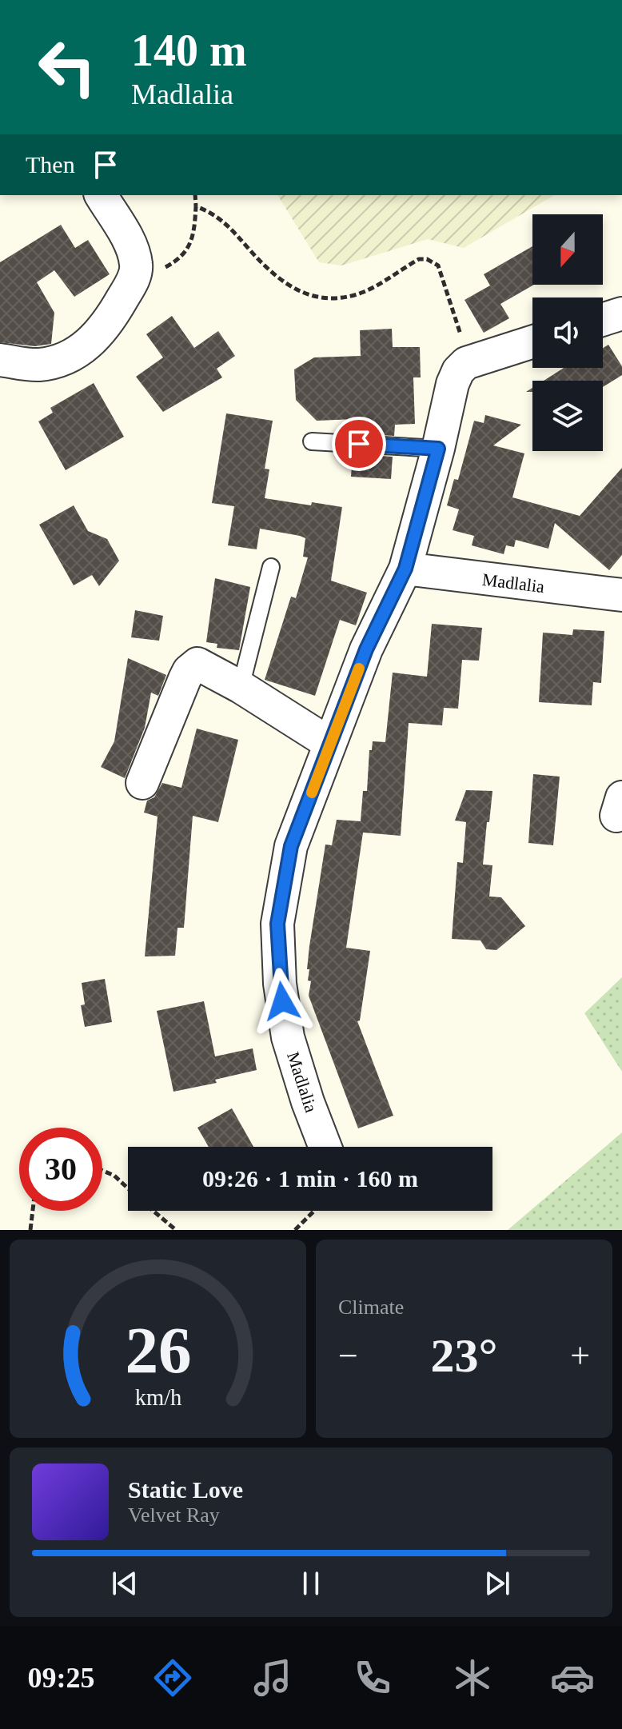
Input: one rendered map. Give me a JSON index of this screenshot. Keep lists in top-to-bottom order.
{
  "streets": {
    "street": ["Madlalia"]
  },
  "north": "bottom",
  "page": {
    "turn": ["140 m", "Madlalia"],
    "then": "Then",
    "limit": "30",
    "trip": "09:26 · 1 min · 160 m",
    "tile": "Climate",
    "heat": ["−", "23°", "+"],
    "song": ["Static Love", "Velvet Ray"],
    "tabs": "09:25",
    "gauge": ["26", "km/h"]
  }
}
